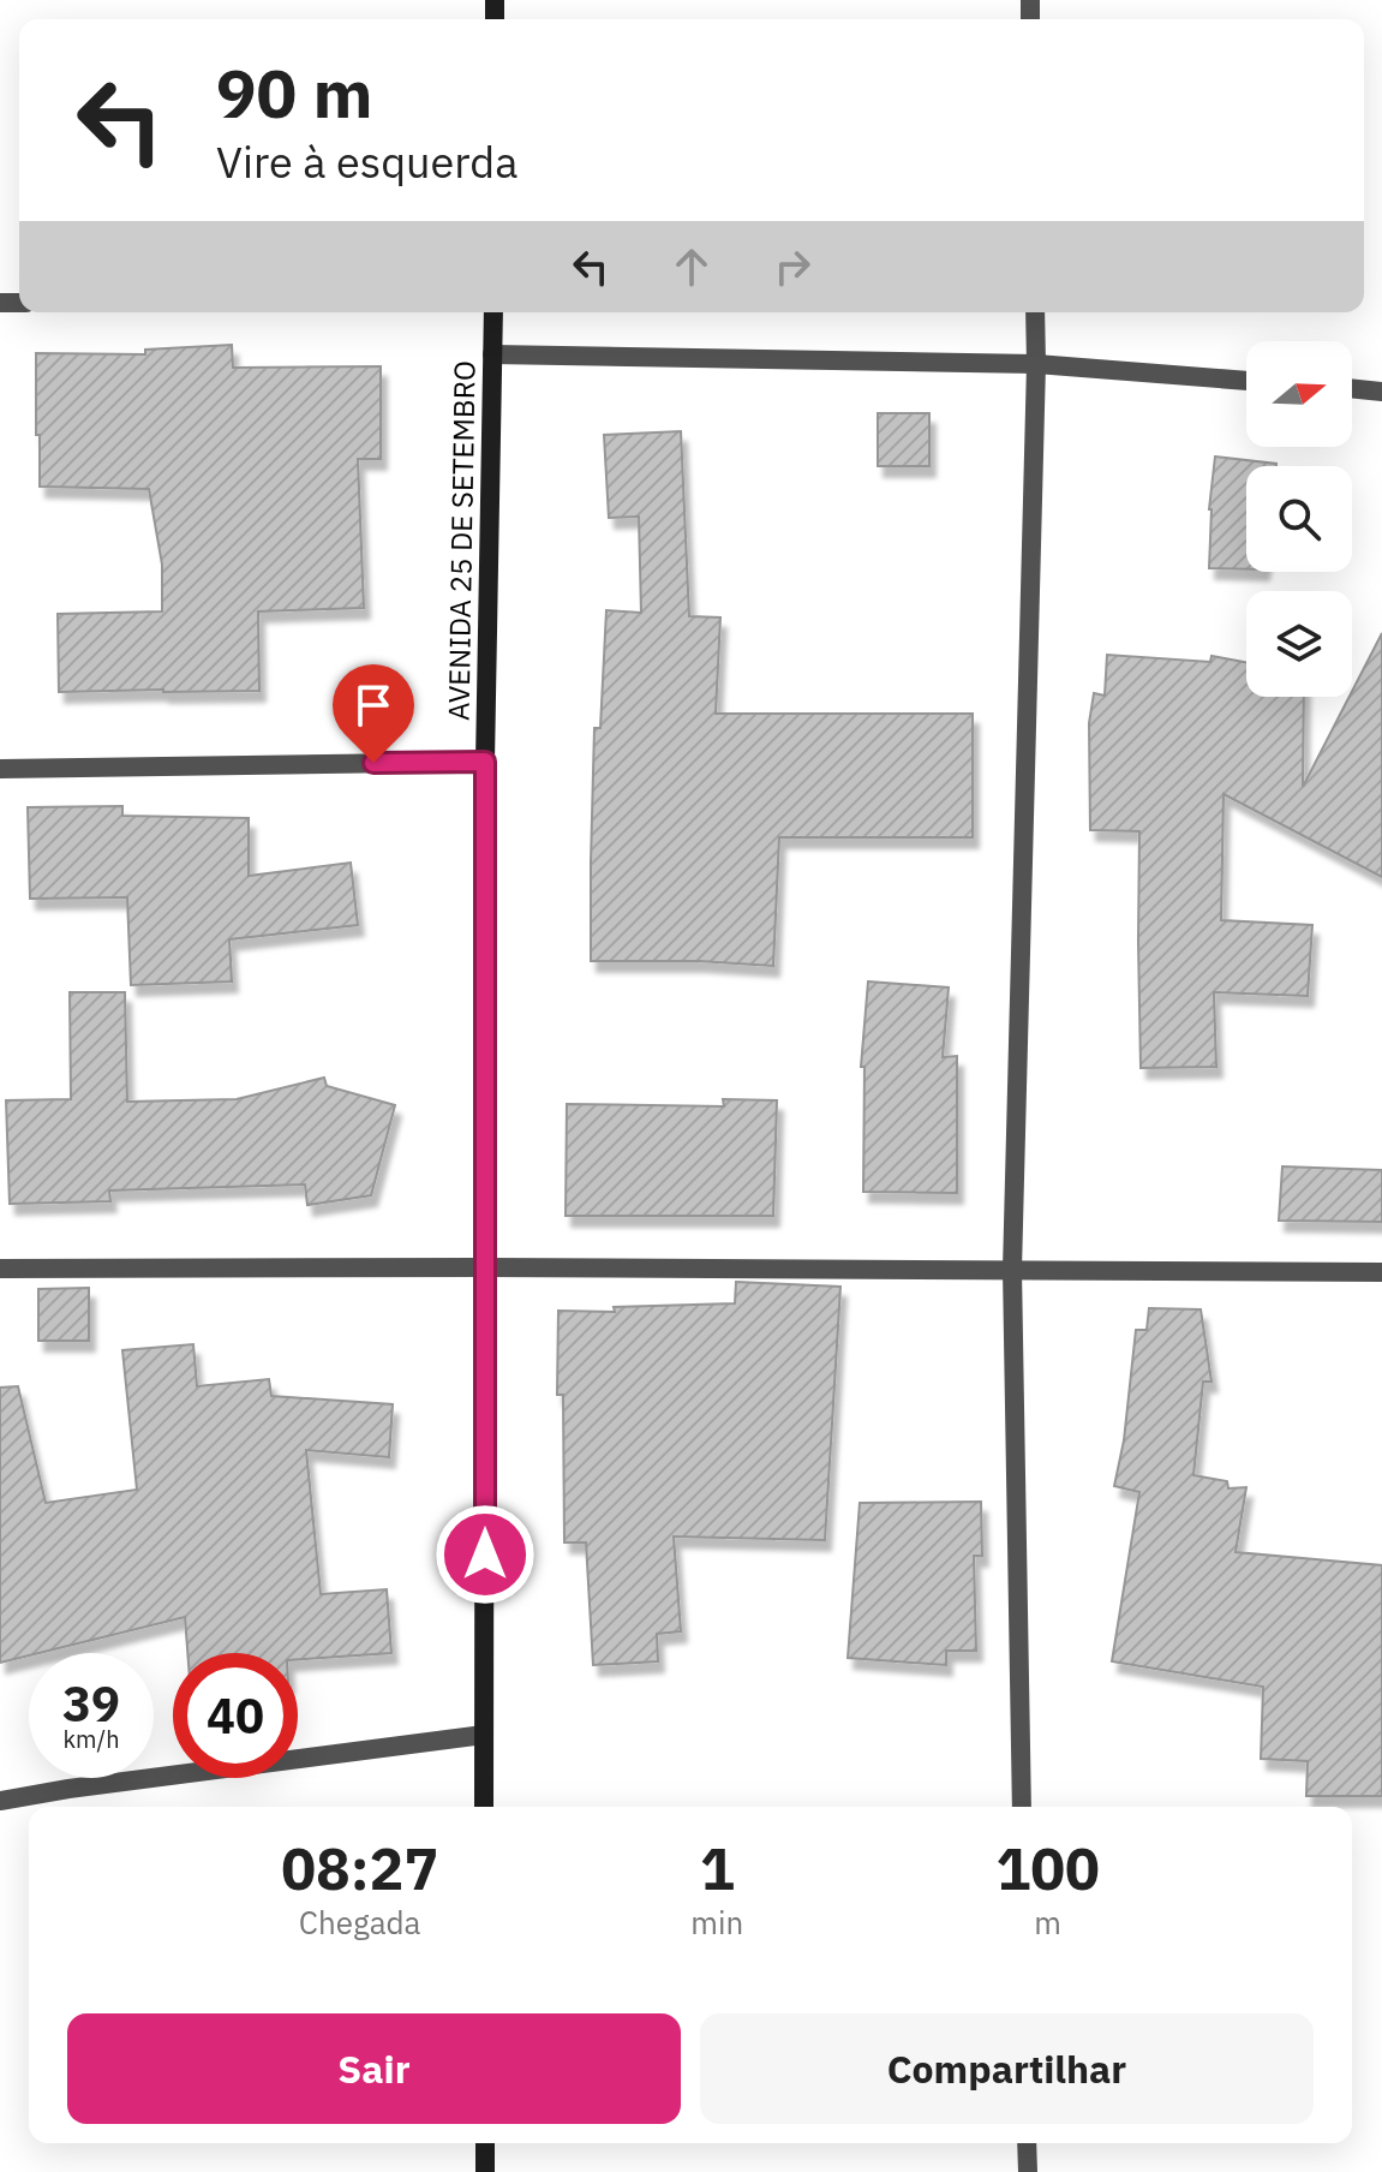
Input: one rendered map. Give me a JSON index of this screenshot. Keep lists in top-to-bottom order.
{
  "streets": {
    "street": ["AVENIDA 25 DE SETEMBRO"]
  },
  "north": "right",
  "page": {
    "turn": ["90 m", "Vire à esquerda"],
    "speed": "39 km/h",
    "limit": "40",
    "eta": [
      "08:27",
      "Chegada",
      "1",
      "min",
      "100",
      "m"
    ],
    "buttons": ["Sair", "Compartilhar"]
  }
}
